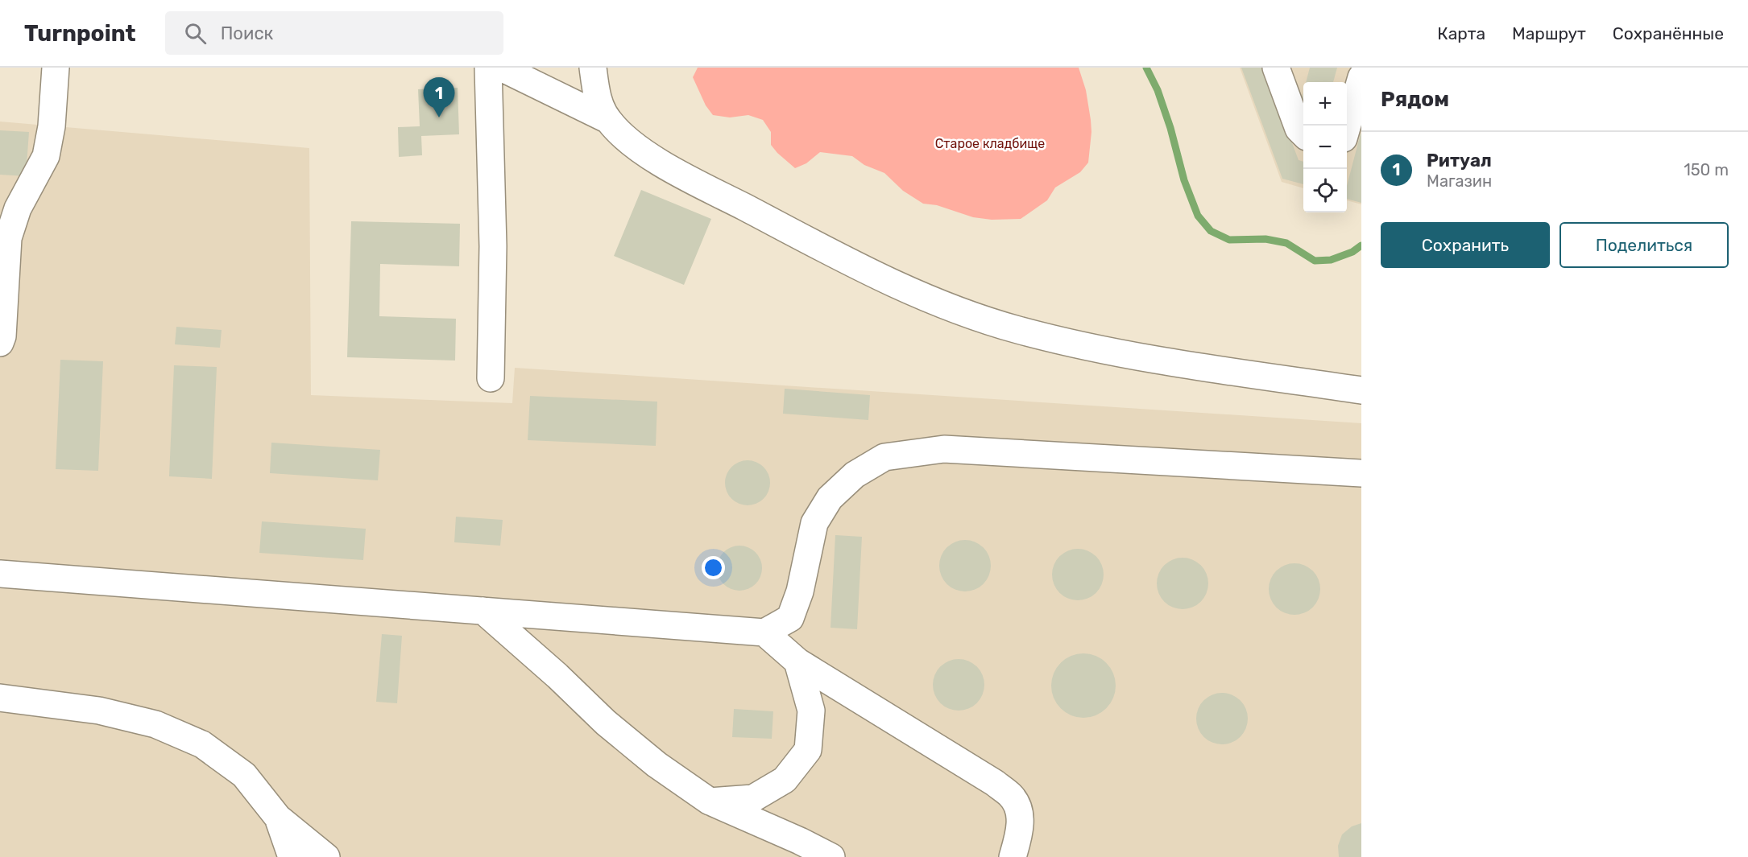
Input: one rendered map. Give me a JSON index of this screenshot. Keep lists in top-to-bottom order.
{
  "parks": ["Старое кладбище"],
  "page": {
    "header": "Turnpoint",
    "search": "Поиск",
    "nav": ["Карта", "Маршрут", "Сохранённые"],
    "heading": "Рядом",
    "pins": "1",
    "map_buttons": ["+", "−"],
    "list": [
      {
        "mark": "1",
        "name": "Ритуал",
        "note": "Магазин",
        "value": "150 m"
      }
    ],
    "buttons": ["Сохранить", "Поделиться"]
  }
}
